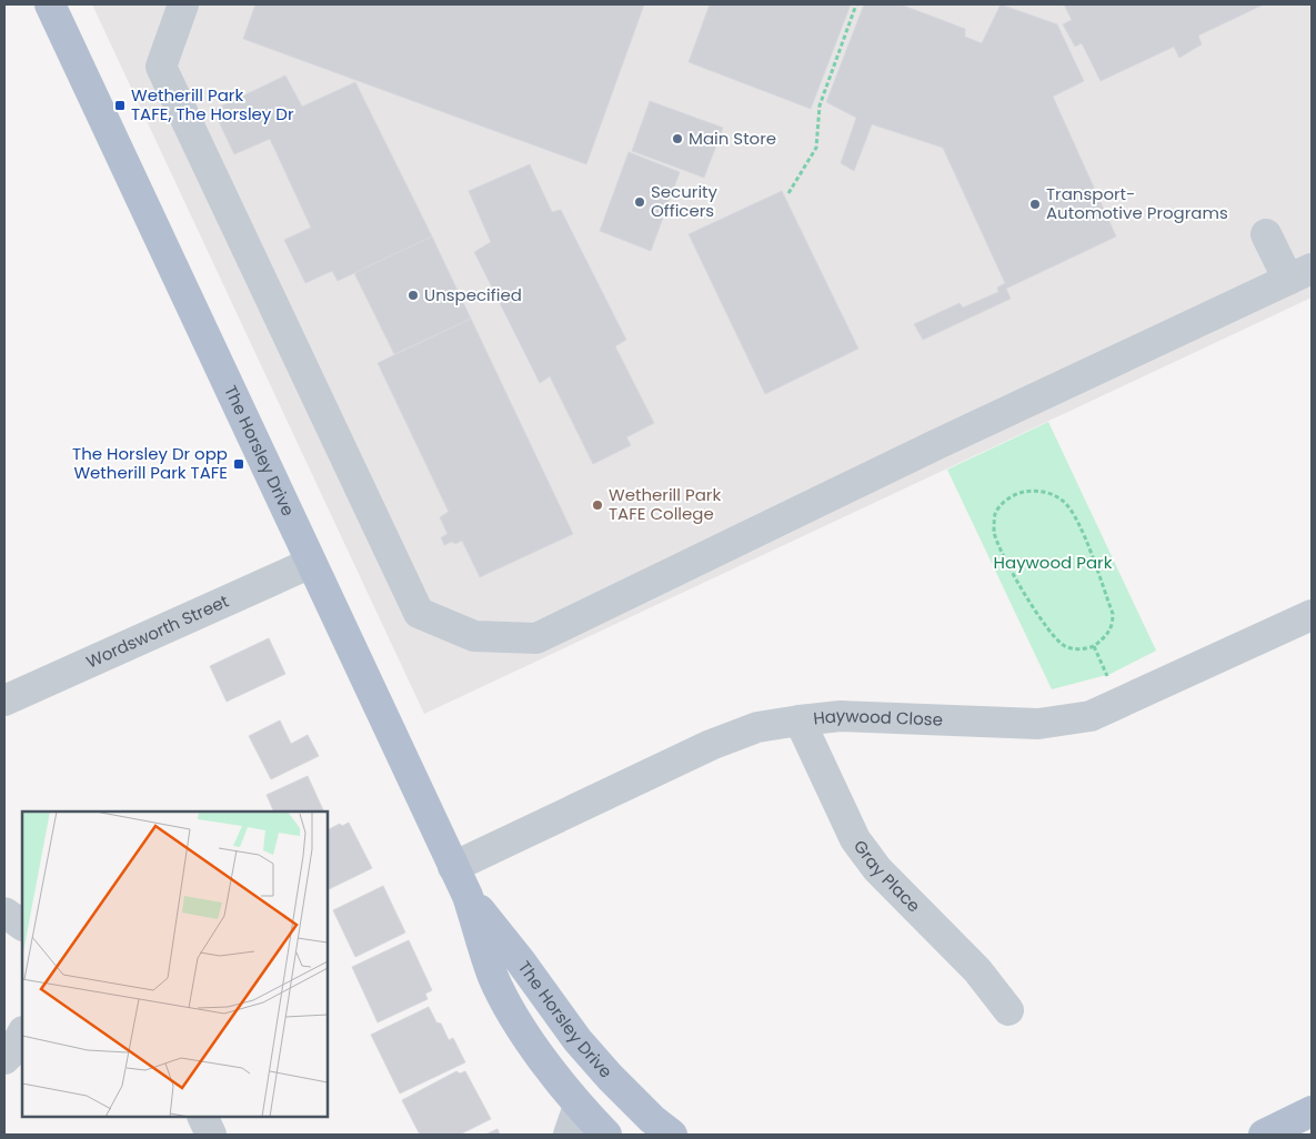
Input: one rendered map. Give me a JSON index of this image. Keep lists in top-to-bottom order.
{
  "streets": {
    "main road": ["The Horsley Drive"],
    "street": ["Wordsworth Street", "Haywood Close", "Gray Place"]
  },
  "crossings": [
    ["The Horsley Drive", "Wordsworth Street"],
    ["The Horsley Drive", "Haywood Close"],
    ["Haywood Close", "Gray Place"]
  ],
  "parks": ["Haywood Park"],
  "places": {
    "transit": ["Wetherill Park TAFE, The Horsley Dr", "The Horsley Dr opp Wetherill Park TAFE"],
    "other": [
      "Main Store",
      "Security Officers",
      "Transport- Automotive Programs",
      "Unspecified",
      "Wetherill Park TAFE College"
    ]
  }
}
